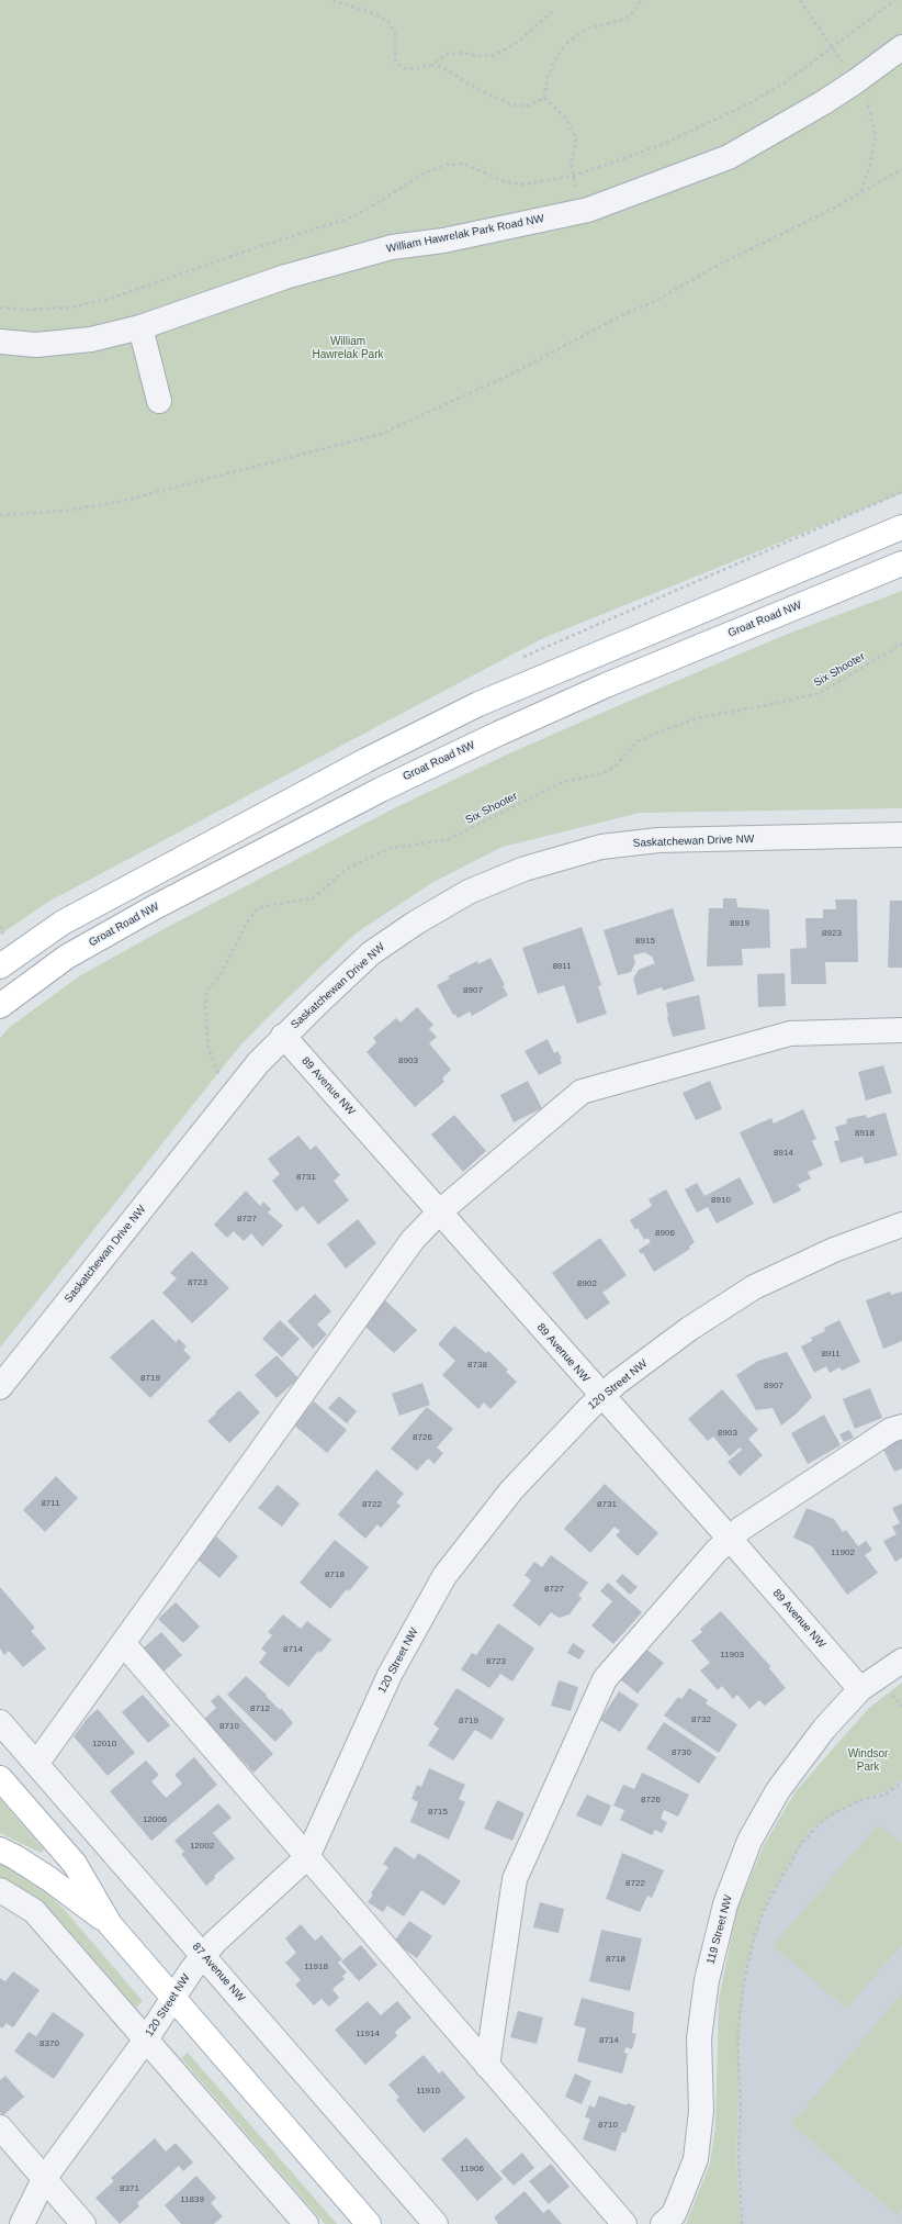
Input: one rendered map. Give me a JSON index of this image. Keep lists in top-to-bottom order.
{
  "streets": {
    "main road": ["Groat Road NW"],
    "street": [
      "William Hawrelak Park Road NW",
      "Saskatchewan Drive NW",
      "89 Avenue NW",
      "120 Street NW",
      "119 Street NW",
      "87 Avenue NW"
    ],
    "path": ["Six Shooter"]
  },
  "crossings": [
    ["Saskatchewan Drive NW", "89 Avenue NW"],
    ["89 Avenue NW", "120 Street NW"],
    ["89 Avenue NW", "119 Street NW"],
    ["120 Street NW", "87 Avenue NW"]
  ],
  "parks": ["William Hawrelak Park", "Windsor Park"],
  "house_numbers": [
    "8919",
    "8923",
    "8915",
    "8911",
    "8907",
    "8903",
    "8918",
    "8914",
    "8731",
    "8910",
    "8727",
    "8906",
    "8723",
    "8902",
    "8911",
    "8738",
    "8719",
    "8907",
    "8903",
    "8726",
    "8711",
    "8722",
    "8731",
    "11902",
    "8718",
    "8727",
    "8714",
    "11903",
    "8723",
    "8712",
    "8732",
    "8719",
    "8710",
    "12010",
    "8730",
    "8726",
    "8715",
    "12006",
    "12002",
    "8722",
    "8718",
    "11918",
    "11914",
    "8714",
    "8370",
    "11910",
    "8710",
    "11906",
    "8371",
    "11839"
  ]
}
